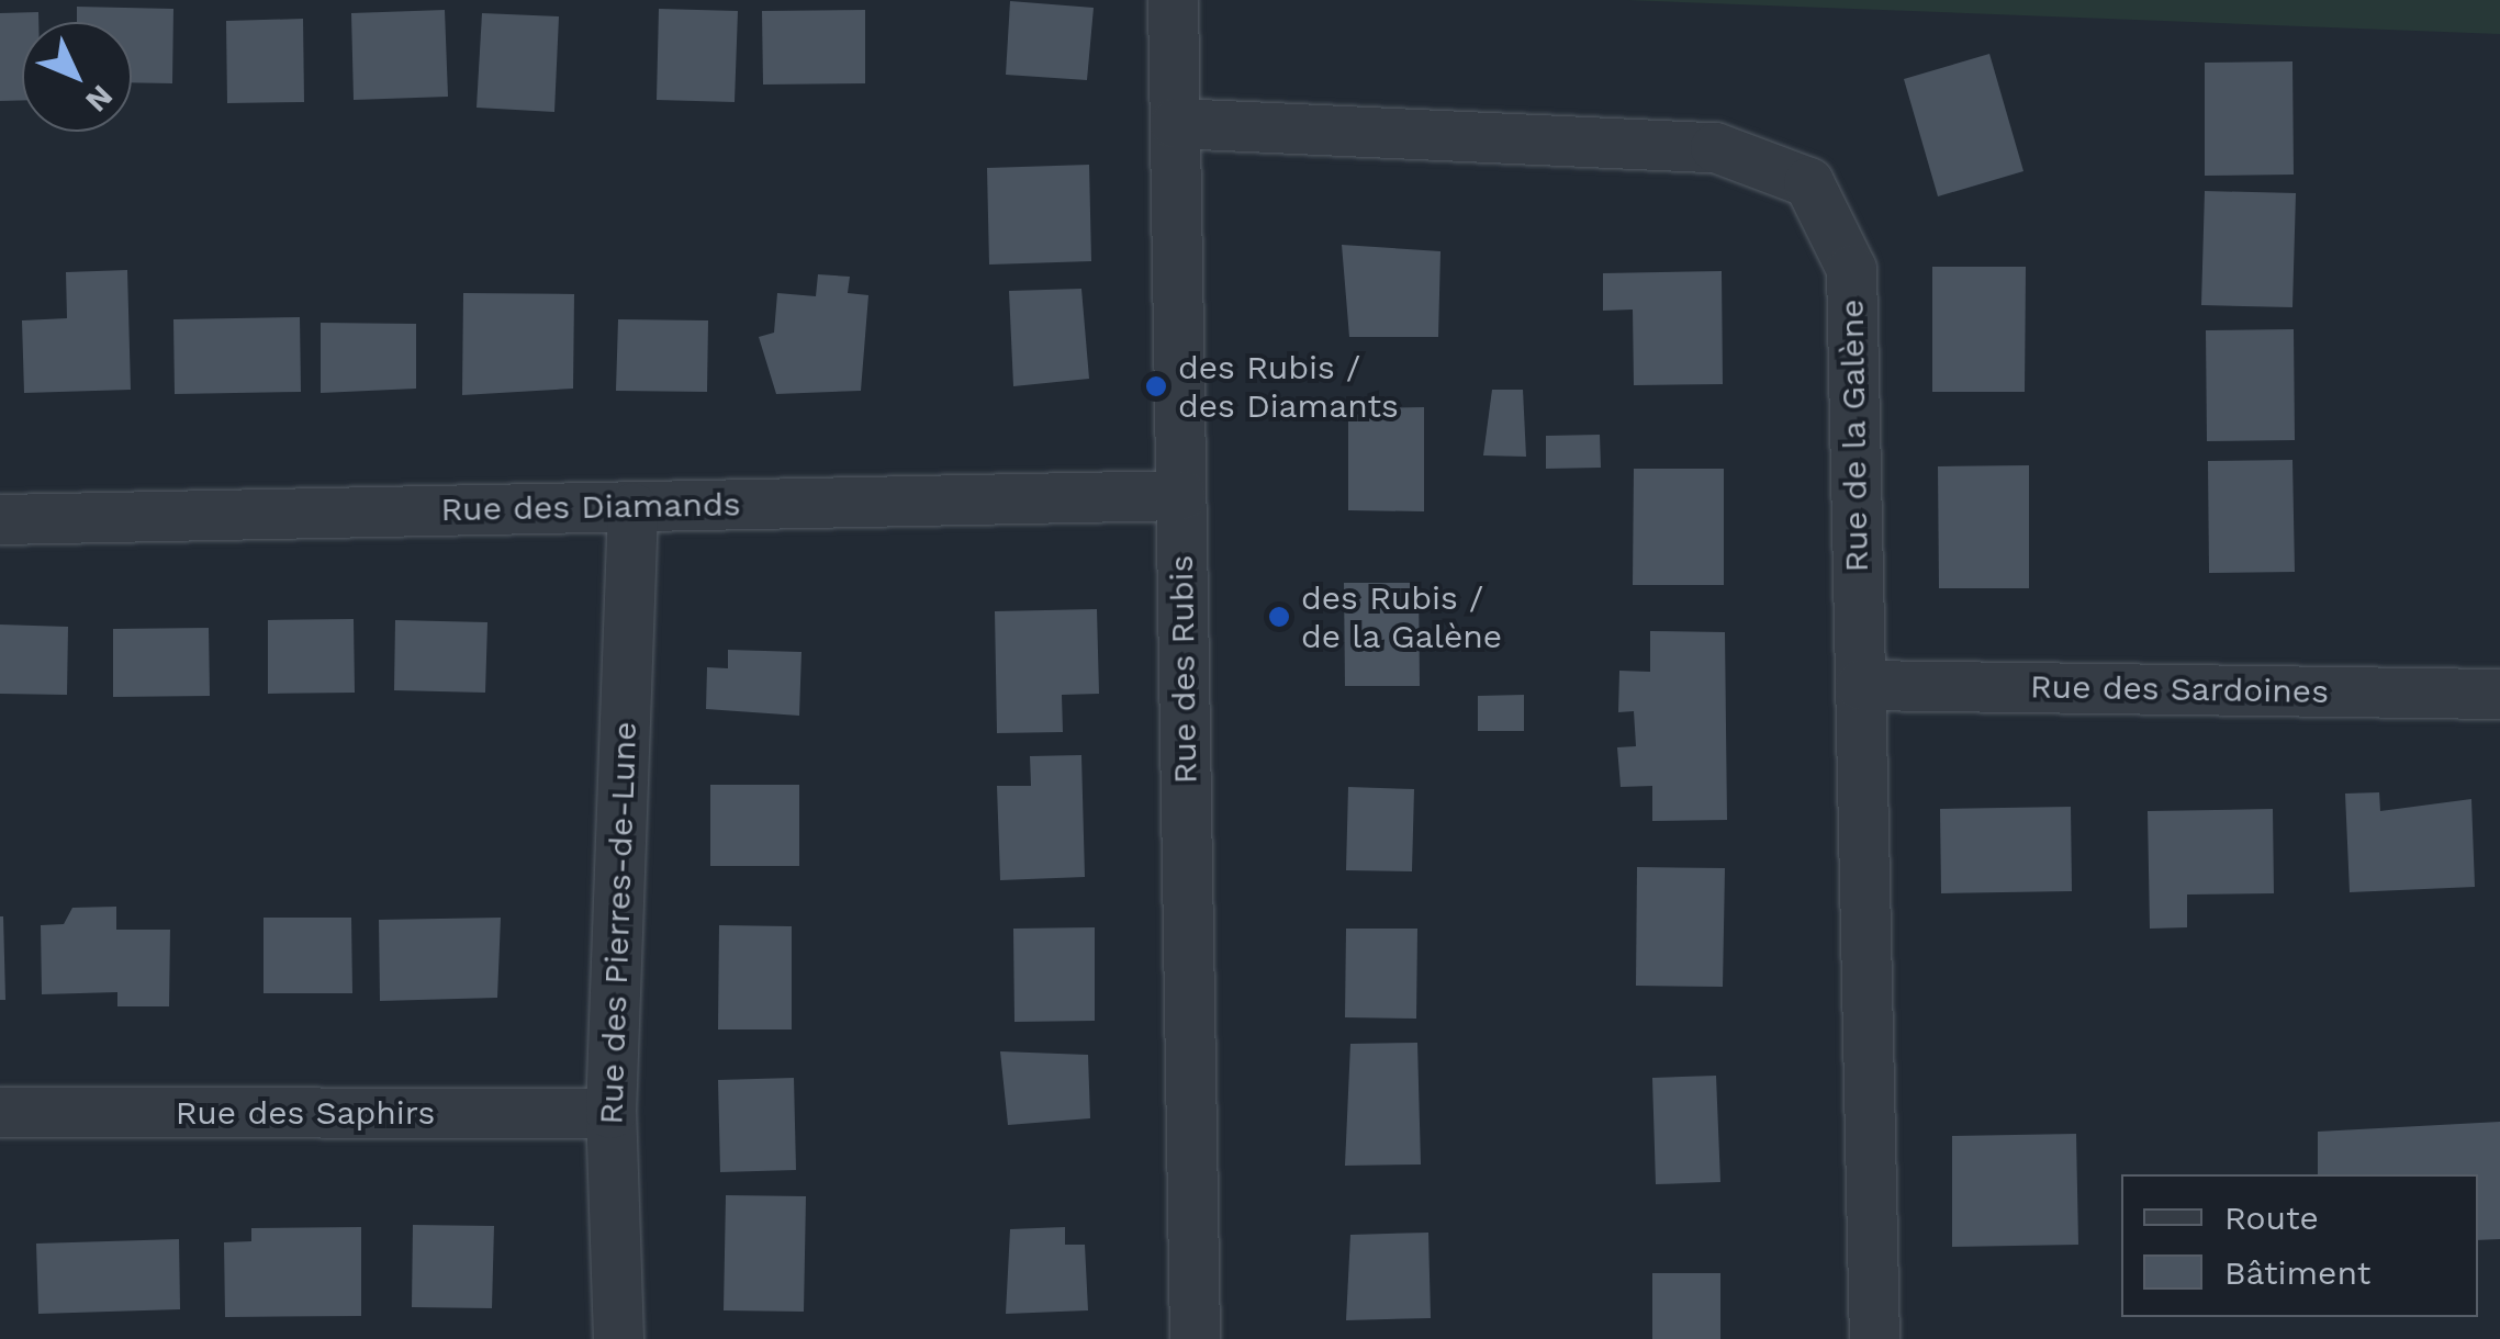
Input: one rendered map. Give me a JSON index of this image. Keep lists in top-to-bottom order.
{
  "streets": {
    "street": [
      "Rue de la Galène",
      "Rue des Diamands",
      "Rue des Rubis",
      "Rue des Sardoines",
      "Rue des Pierres-de-Lune",
      "Rue des Saphirs"
    ]
  },
  "crossings": [
    ["Rue de la Galène", "Rue des Rubis"],
    ["Rue de la Galène", "Rue des Sardoines"],
    ["Rue des Diamands", "Rue des Rubis"],
    ["Rue des Diamands", "Rue des Pierres-de-Lune"],
    ["Rue des Pierres-de-Lune", "Rue des Saphirs"]
  ],
  "places": ["des Rubis / des Diamants", "des Rubis / de la Galène"],
  "legend": ["Route", "Bâtiment"],
  "north": "bottom right"
}
